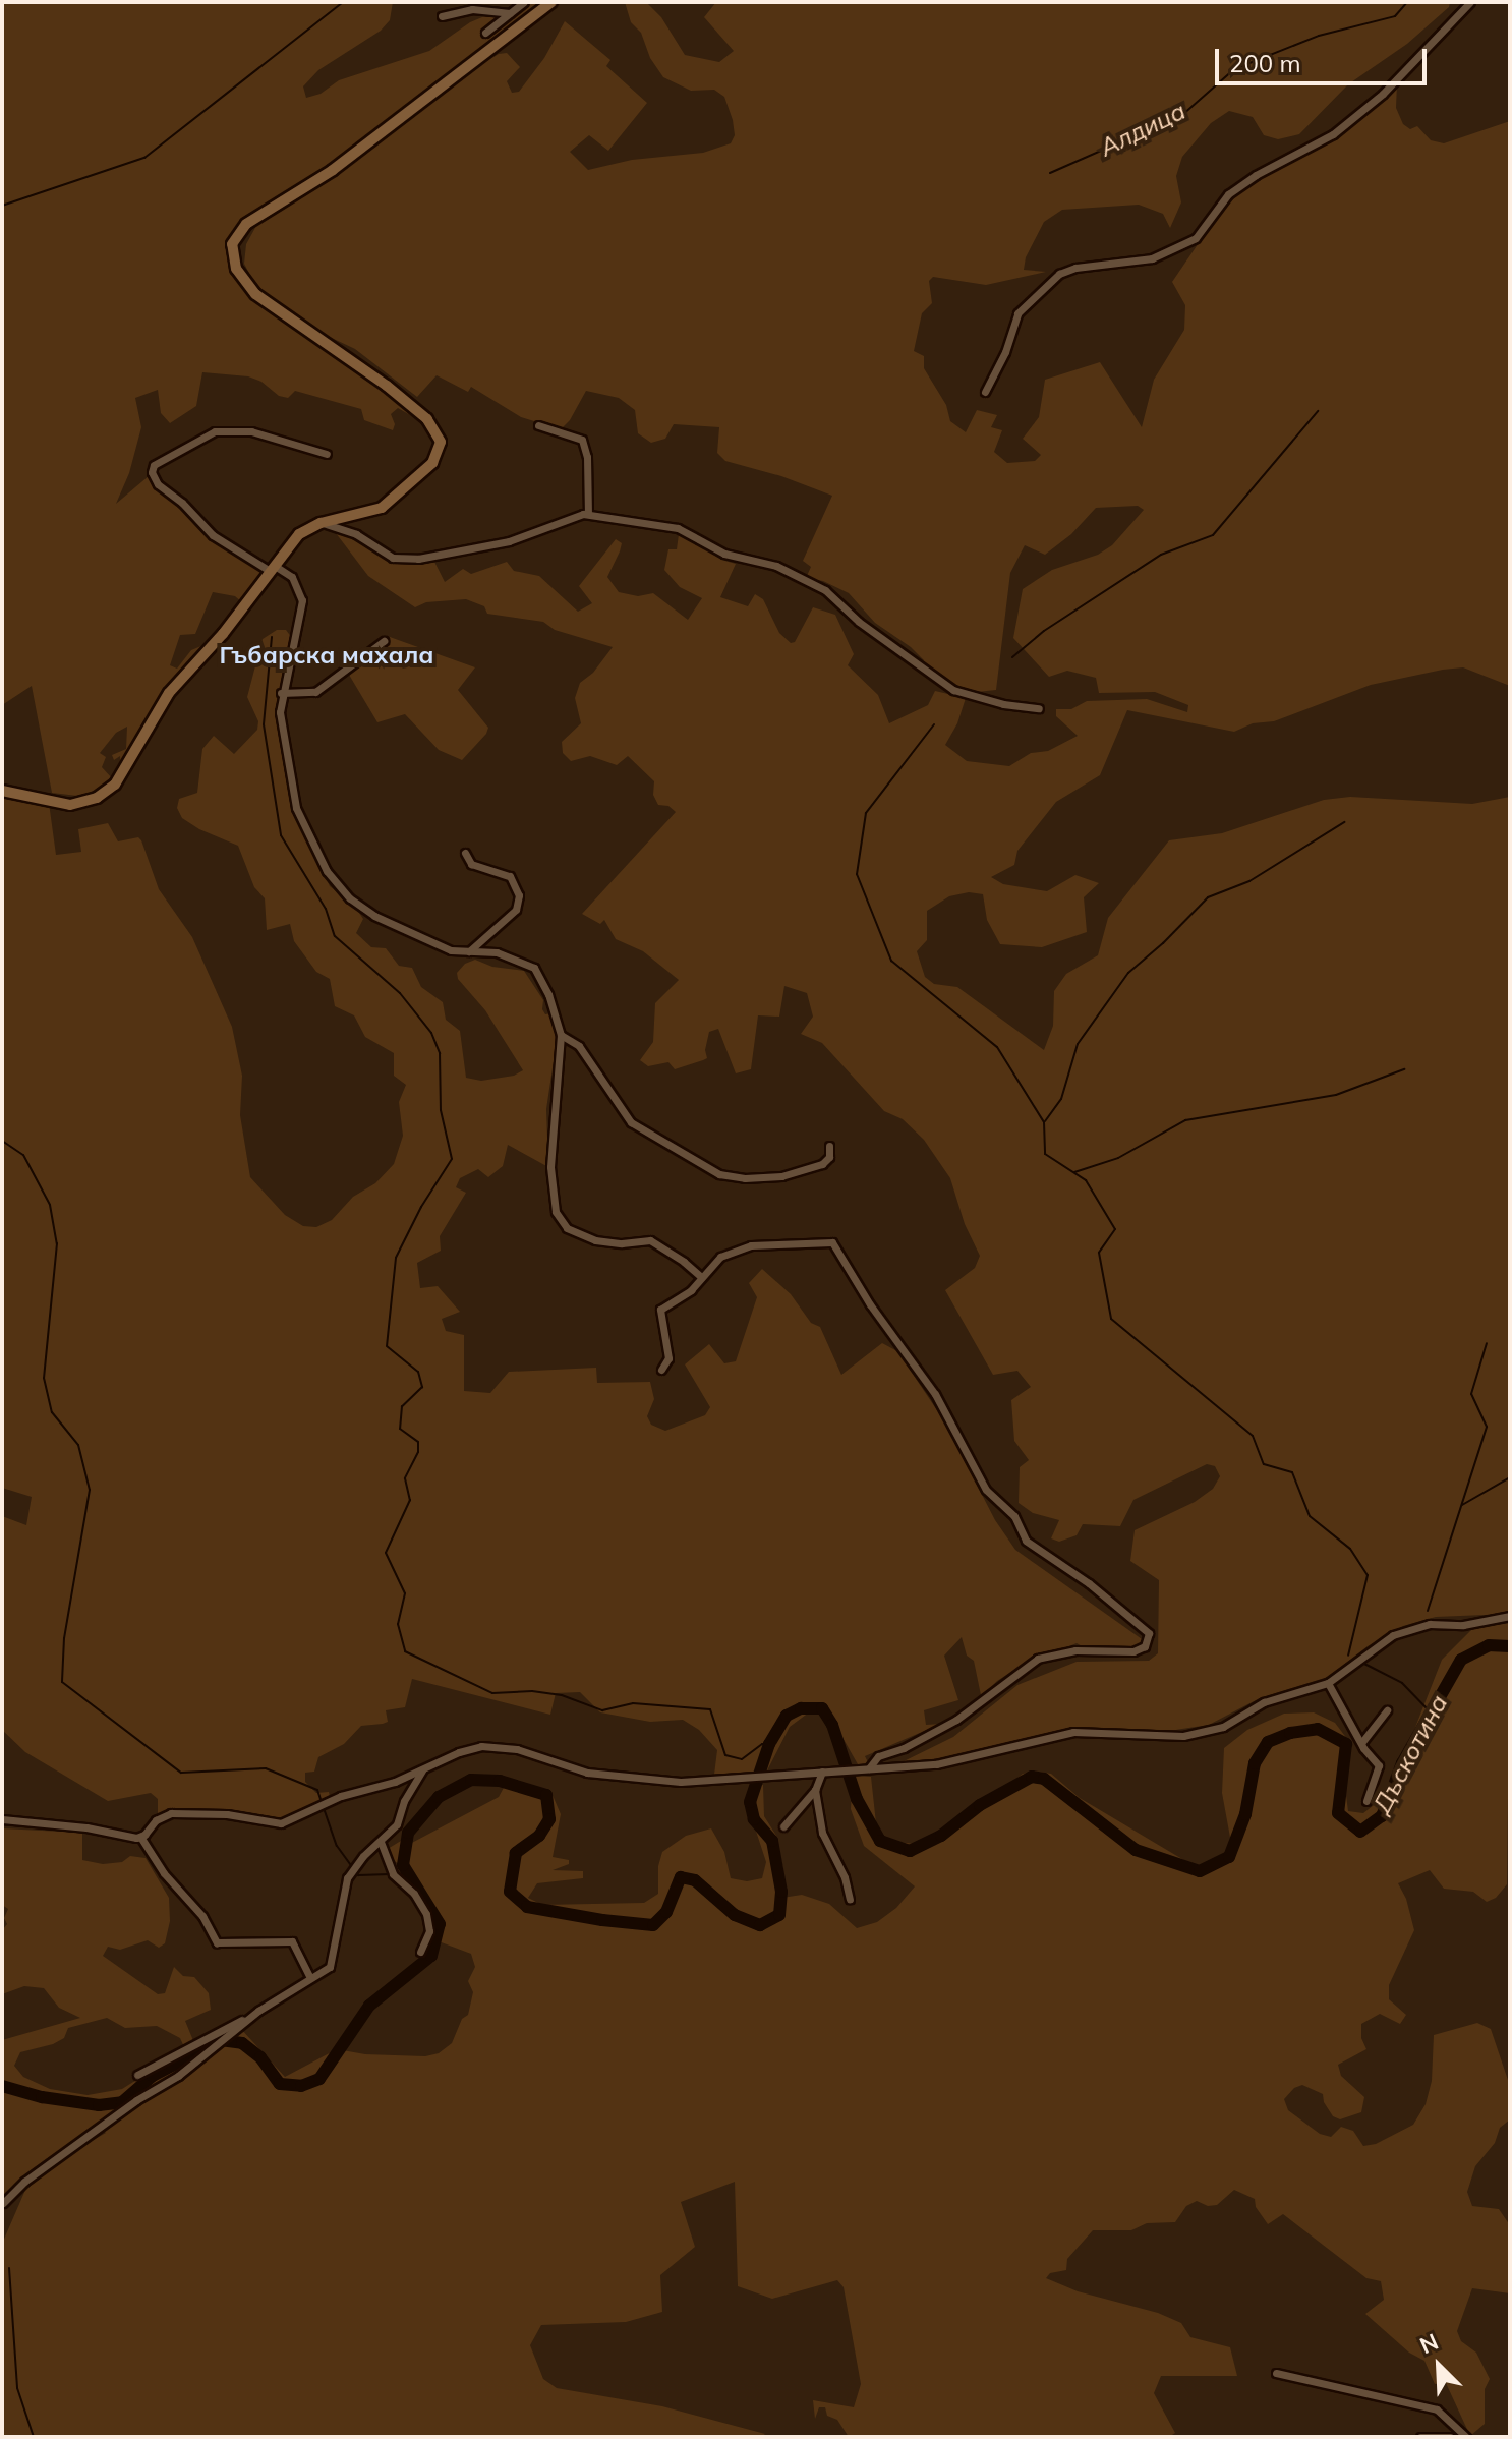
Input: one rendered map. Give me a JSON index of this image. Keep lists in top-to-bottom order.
{
  "districts": ["Гъбарска махала"],
  "water": ["Алдица", "Дъскотина"],
  "scale_bar": "200 m",
  "north": "top left"
}
